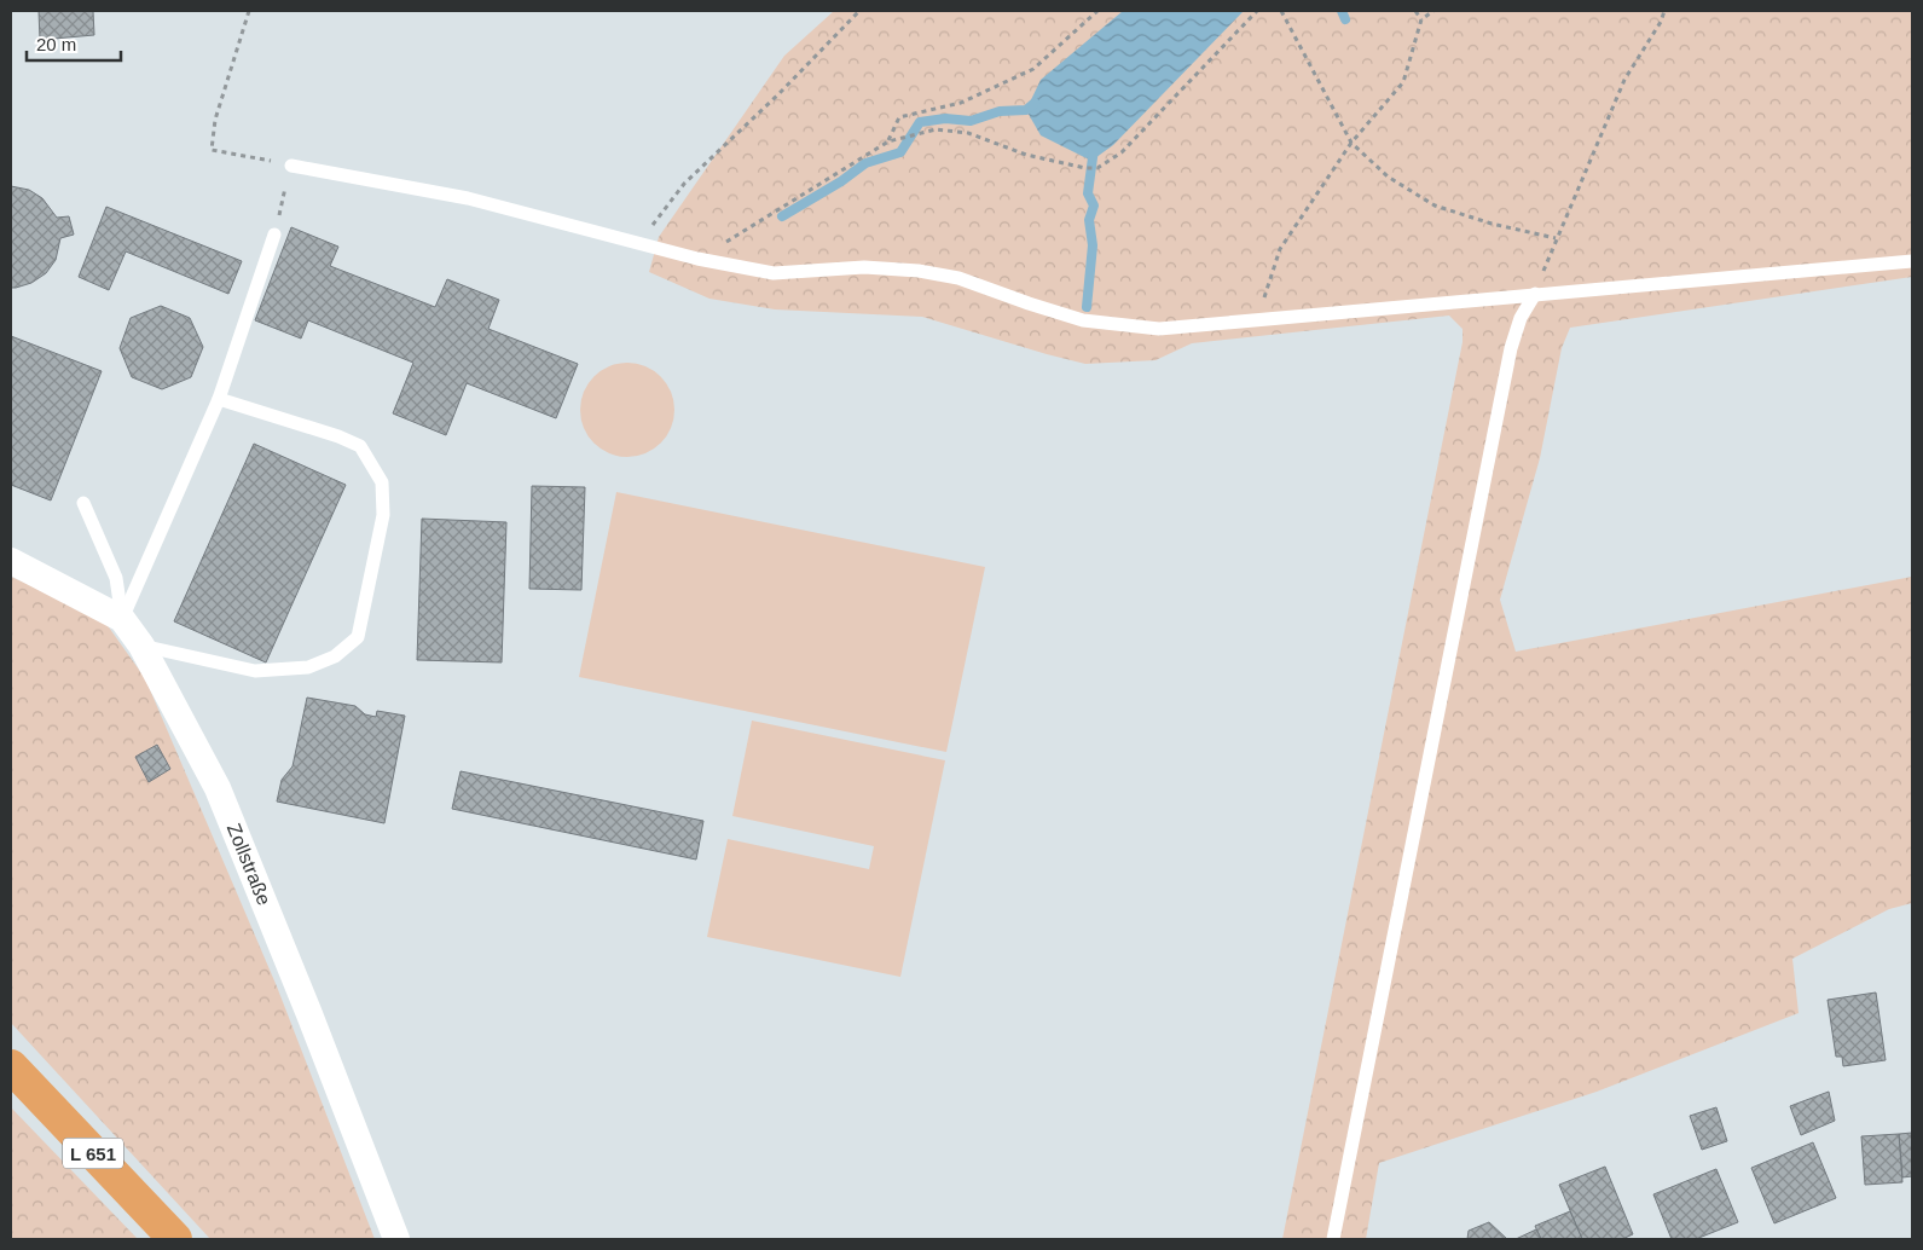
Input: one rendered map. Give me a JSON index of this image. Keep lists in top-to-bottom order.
{
  "streets": {
    "main road": ["L 651"],
    "street": ["Zollstraße"]
  },
  "scale_bar": "20 m"
}
